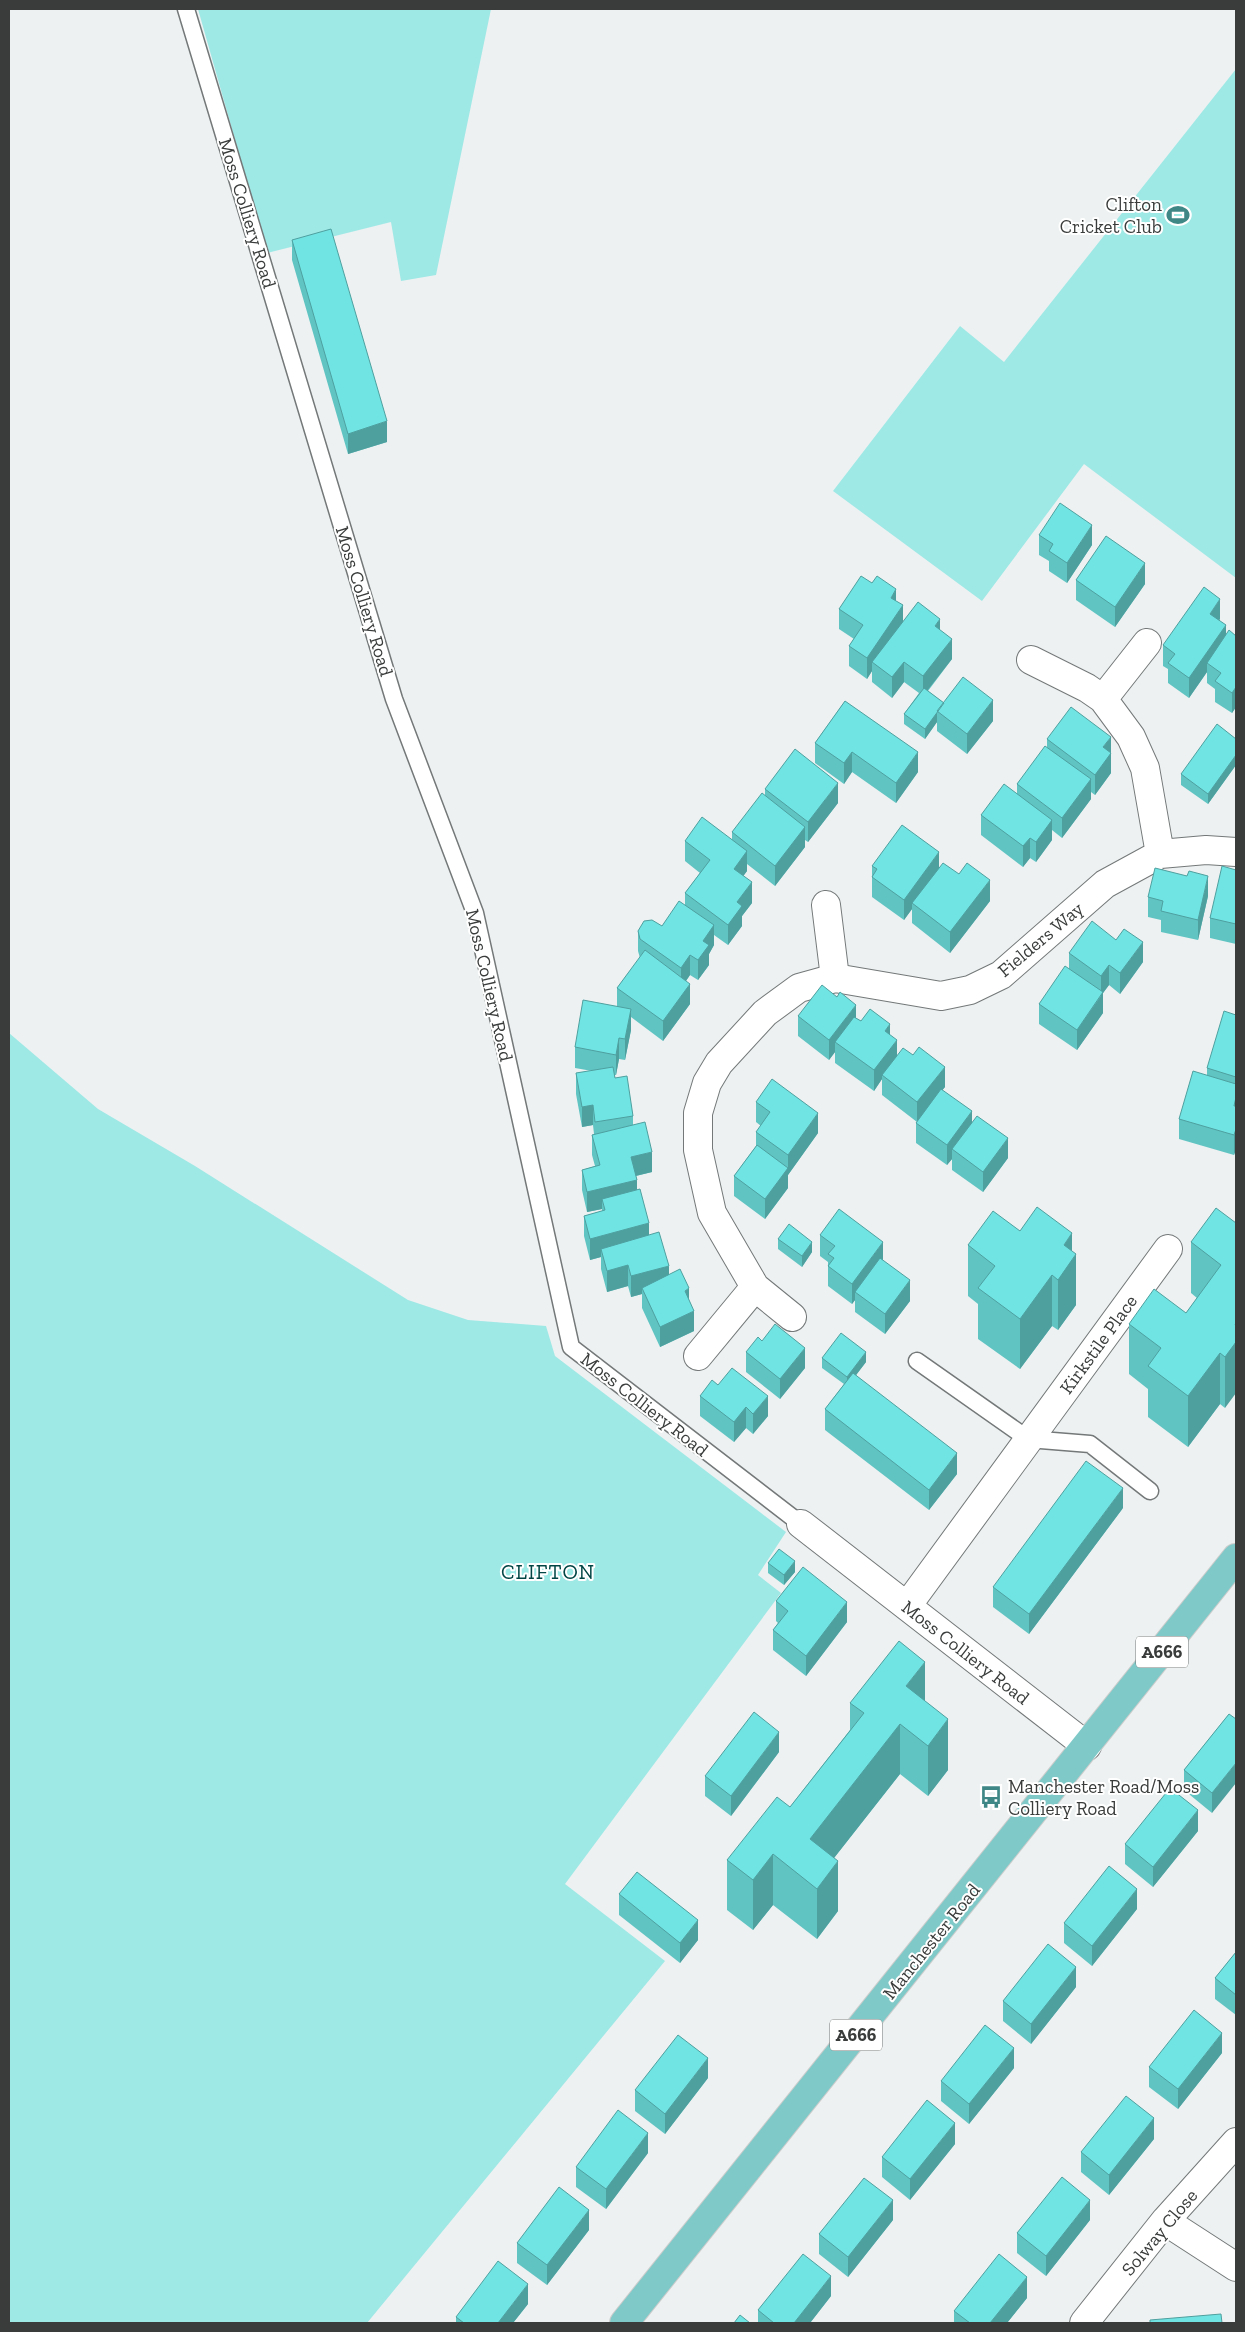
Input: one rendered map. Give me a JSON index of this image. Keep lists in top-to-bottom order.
{
  "streets": {
    "main road": ["A666", "Manchester Road"],
    "street": [
      "Moss Colliery Road",
      "Fielders Way",
      "Kirkstile Place",
      "Solway Close"
    ]
  },
  "crossings": [
    ["Moss Colliery Road", "Kirkstile Place"],
    ["Moss Colliery Road", "Manchester Road"]
  ],
  "districts": ["CLIFTON"],
  "places": {
    "sports": ["Clifton Cricket Club"],
    "bus stop": ["Manchester Road/Moss Colliery Road"]
  }
}
